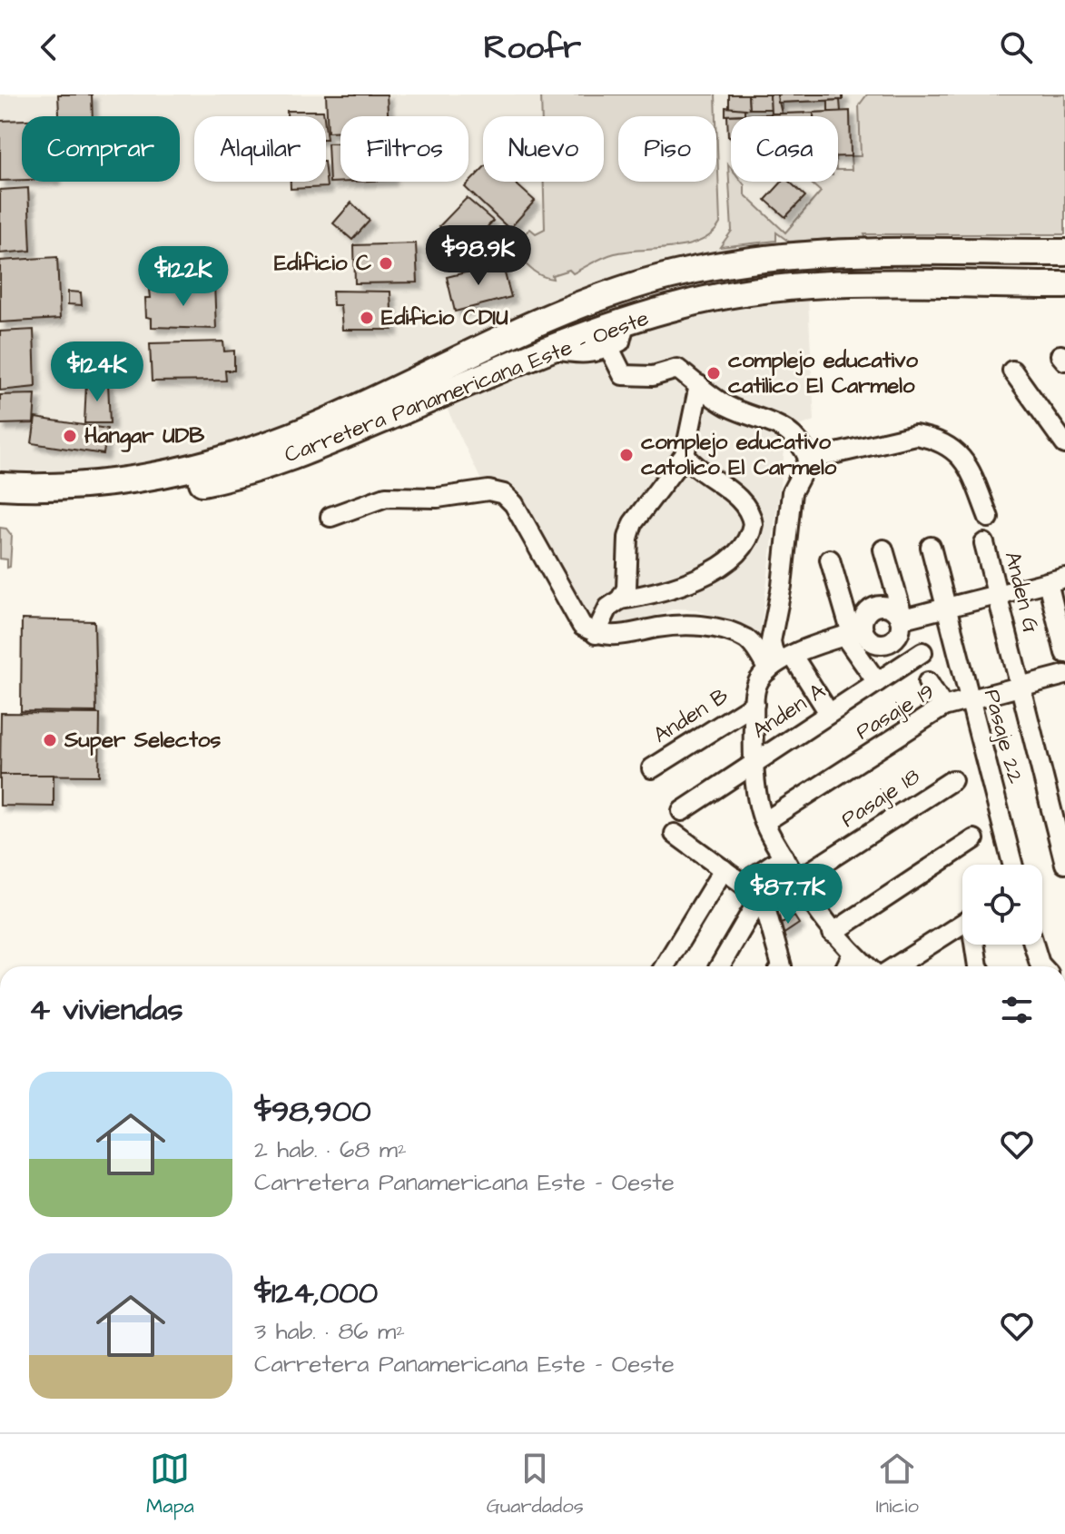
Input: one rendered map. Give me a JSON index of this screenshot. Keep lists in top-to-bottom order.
{
  "streets": {
    "highway": ["Carretera Panamericana Este - Oeste"],
    "street": [
      "Anden G",
      "Anden A",
      "Pasaje 19",
      "Anden B",
      "Pasaje 22",
      "Pasaje 18"
    ]
  },
  "crossings": [
    ["Anden G", "Pasaje 19"],
    ["Pasaje 19", "Pasaje 22"]
  ],
  "places": [
    "Edificio C",
    "Edificio CDIU",
    "complejo educativo catilico El Carmelo",
    "Hangar UDB",
    "complejo educativo catolico El Carmelo",
    "Super Selectos"
  ],
  "page": {
    "header": "Roofr",
    "chip": [
      "Comprar",
      "Alquilar",
      "Filtros",
      "Nuevo",
      "Piso",
      "Casa"
    ],
    "price": [
      "$98.9K",
      "$122K",
      "$124K",
      "$87.7K"
    ],
    "heading": "4 viviendas",
    "list": [
      {
        "name": "$98,900",
        "note": "2 hab. · 68 m² · Carretera Panamericana Este - Oeste"
      },
      {
        "name": "$124,000",
        "note": "3 hab. · 86 m² · Carretera Panamericana Este - Oeste"
      }
    ],
    "tabs": ["Mapa", "Guardados", "Inicio"]
  }
}
